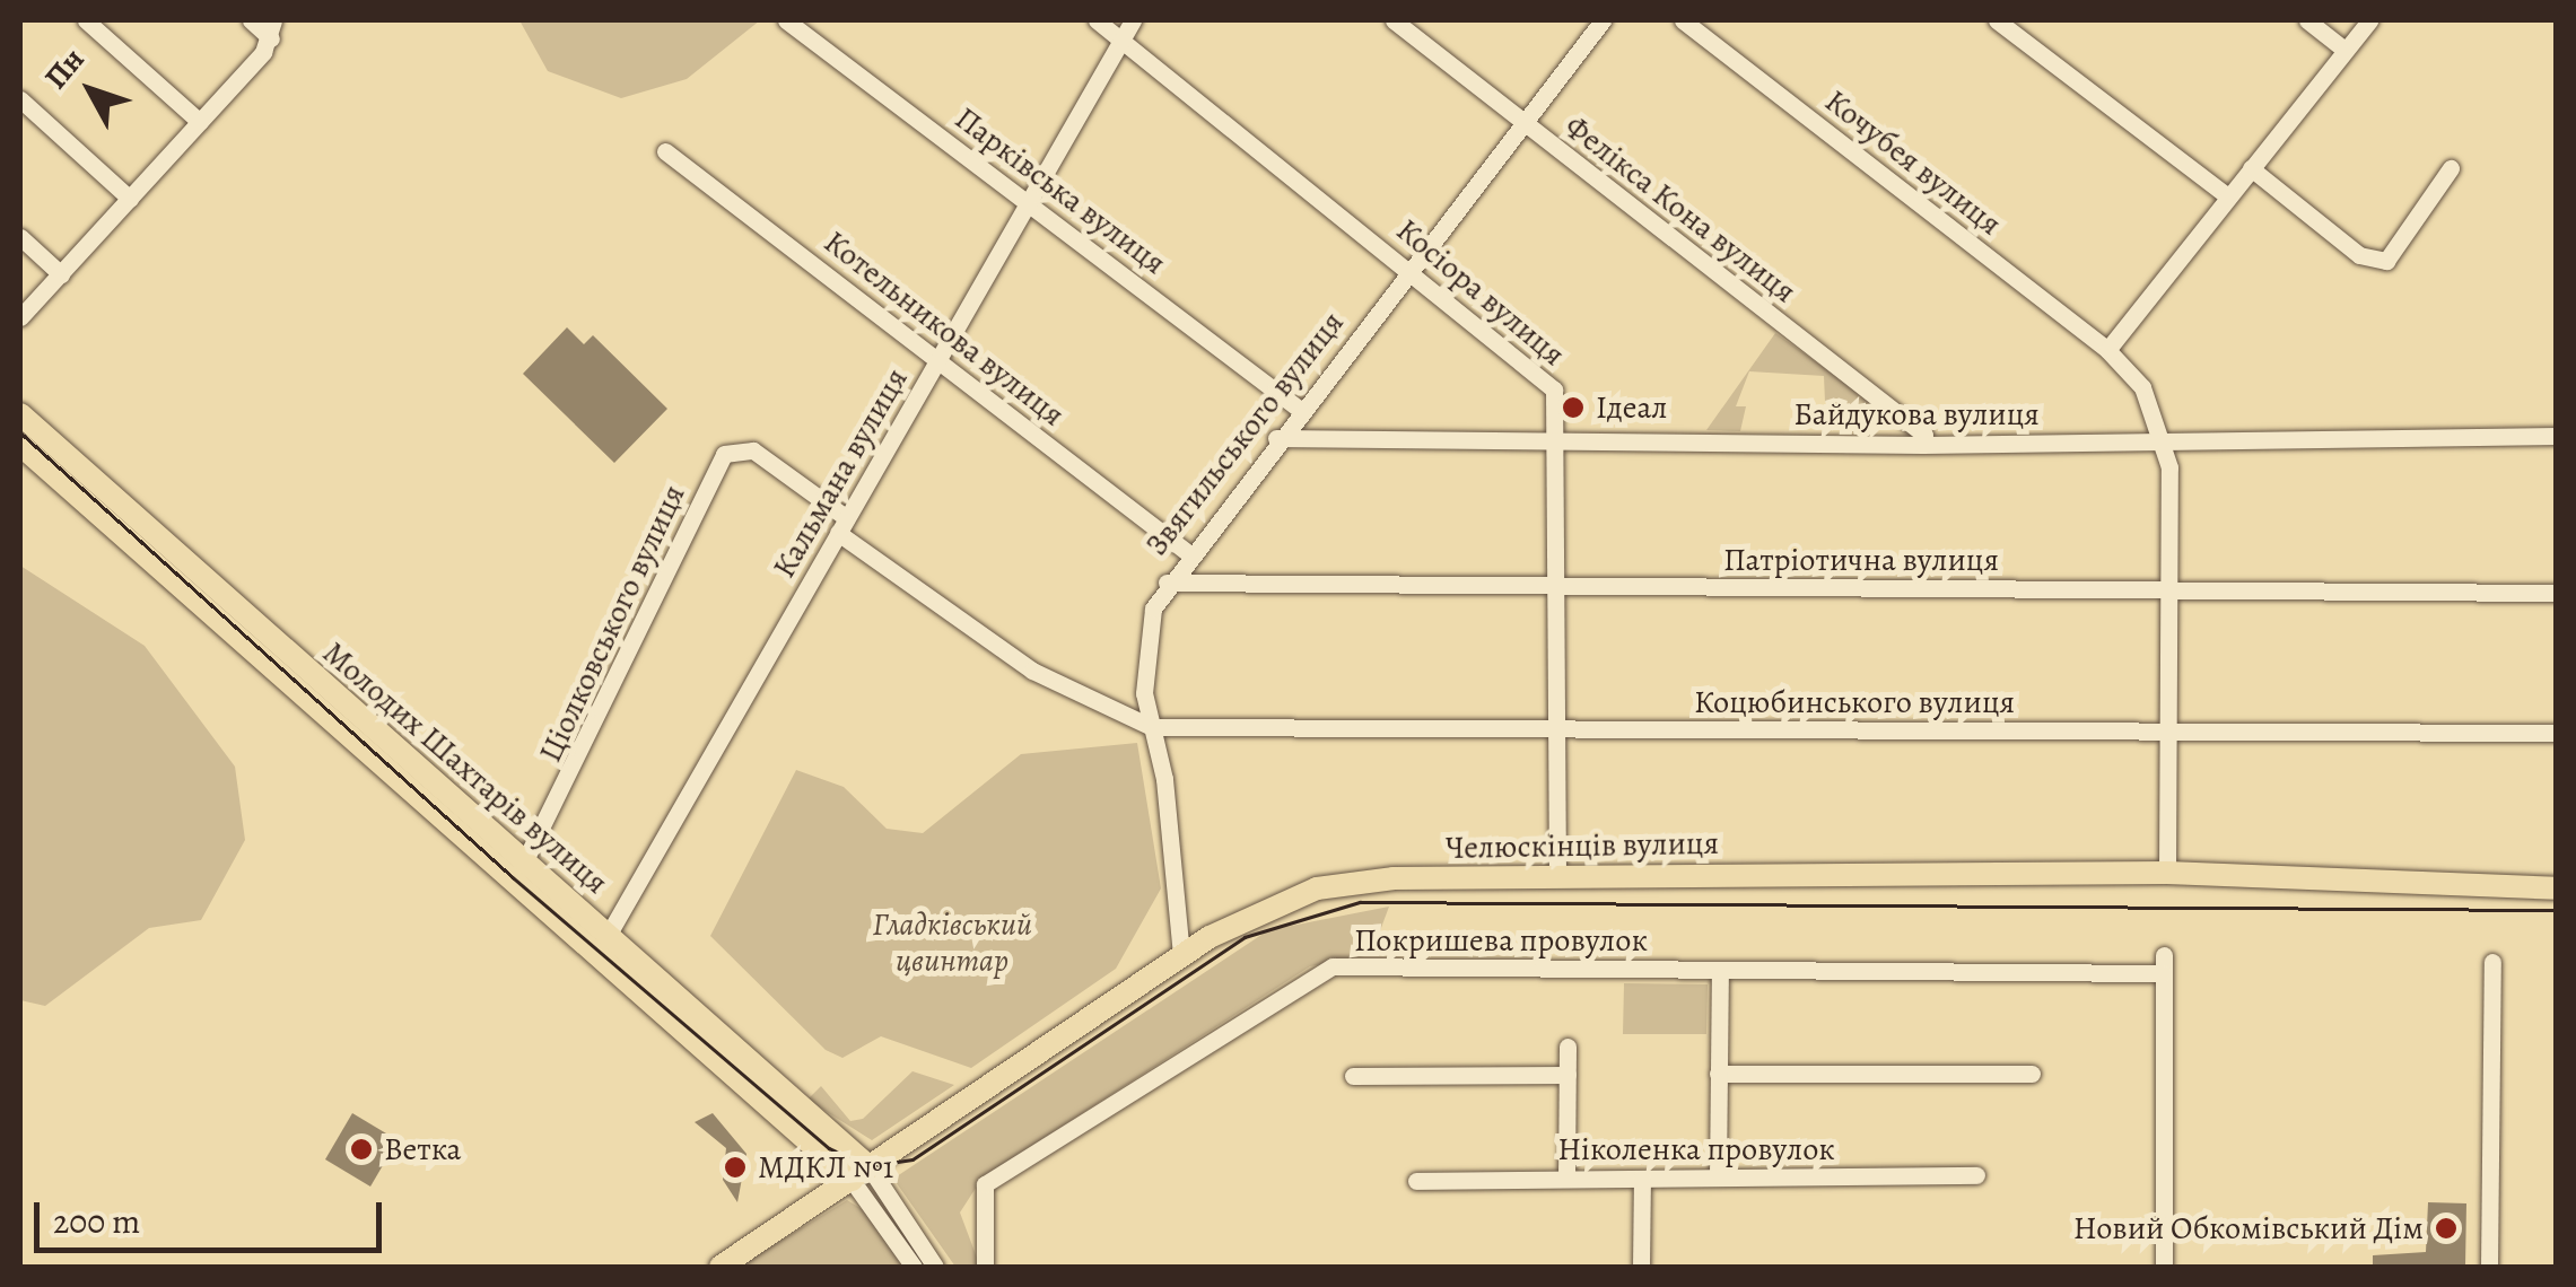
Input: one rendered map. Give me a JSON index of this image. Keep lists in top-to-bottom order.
{
  "streets": {
    "main road": ["Молодих Шахтарів вулиця", "Челюскінців вулиця"],
    "street": [
      "Кочубея вулиця",
      "Парківська вулиця",
      "Фелікса Кона вулиця",
      "Косіора вулиця",
      "Котельникова вулиця",
      "Байдукова вулиця",
      "Звягильського вулиця",
      "Кальмана вулиця",
      "Патріотична вулиця",
      "Ціолковського вулиця",
      "Коцюбинського вулиця",
      "Покришева провулок",
      "Ніколенка провулок"
    ]
  },
  "crossings": [
    ["Кочубея вулиця", "Байдукова вулиця"],
    ["Парківська вулиця", "Звягильського вулиця"],
    ["Парківська вулиця", "Кальмана вулиця"],
    ["Фелікса Кона вулиця", "Байдукова вулиця"],
    ["Фелікса Кона вулиця", "Звягильського вулиця"],
    ["Косіора вулиця", "Байдукова вулиця"],
    ["Косіора вулиця", "Звягильського вулиця"],
    ["Косіора вулиця", "Кальмана вулиця"],
    ["Косіора вулиця", "Патріотична вулиця"],
    ["Косіора вулиця", "Коцюбинського вулиця"],
    ["Косіора вулиця", "Челюскінців вулиця"],
    ["Котельникова вулиця", "Звягильського вулиця"],
    ["Котельникова вулиця", "Кальмана вулиця"],
    ["Байдукова вулиця", "Звягильського вулиця"],
    ["Звягильського вулиця", "Патріотична вулиця"],
    ["Звягильського вулиця", "Коцюбинського вулиця"],
    ["Звягильського вулиця", "Челюскінців вулиця"],
    ["Кальмана вулиця", "Ціолковського вулиця"],
    ["Кальмана вулиця", "Молодих Шахтарів вулиця"],
    ["Ціолковського вулиця", "Молодих Шахтарів вулиця"],
    ["Молодих Шахтарів вулиця", "Челюскінців вулиця"]
  ],
  "parks": ["Гладківський цвинтар"],
  "places": [
    "Ідеал",
    "Ветка",
    "МДКЛ №1",
    "Новий Обкомівський Дім"
  ],
  "scale_bar": "200 m",
  "north": "top left"
}
